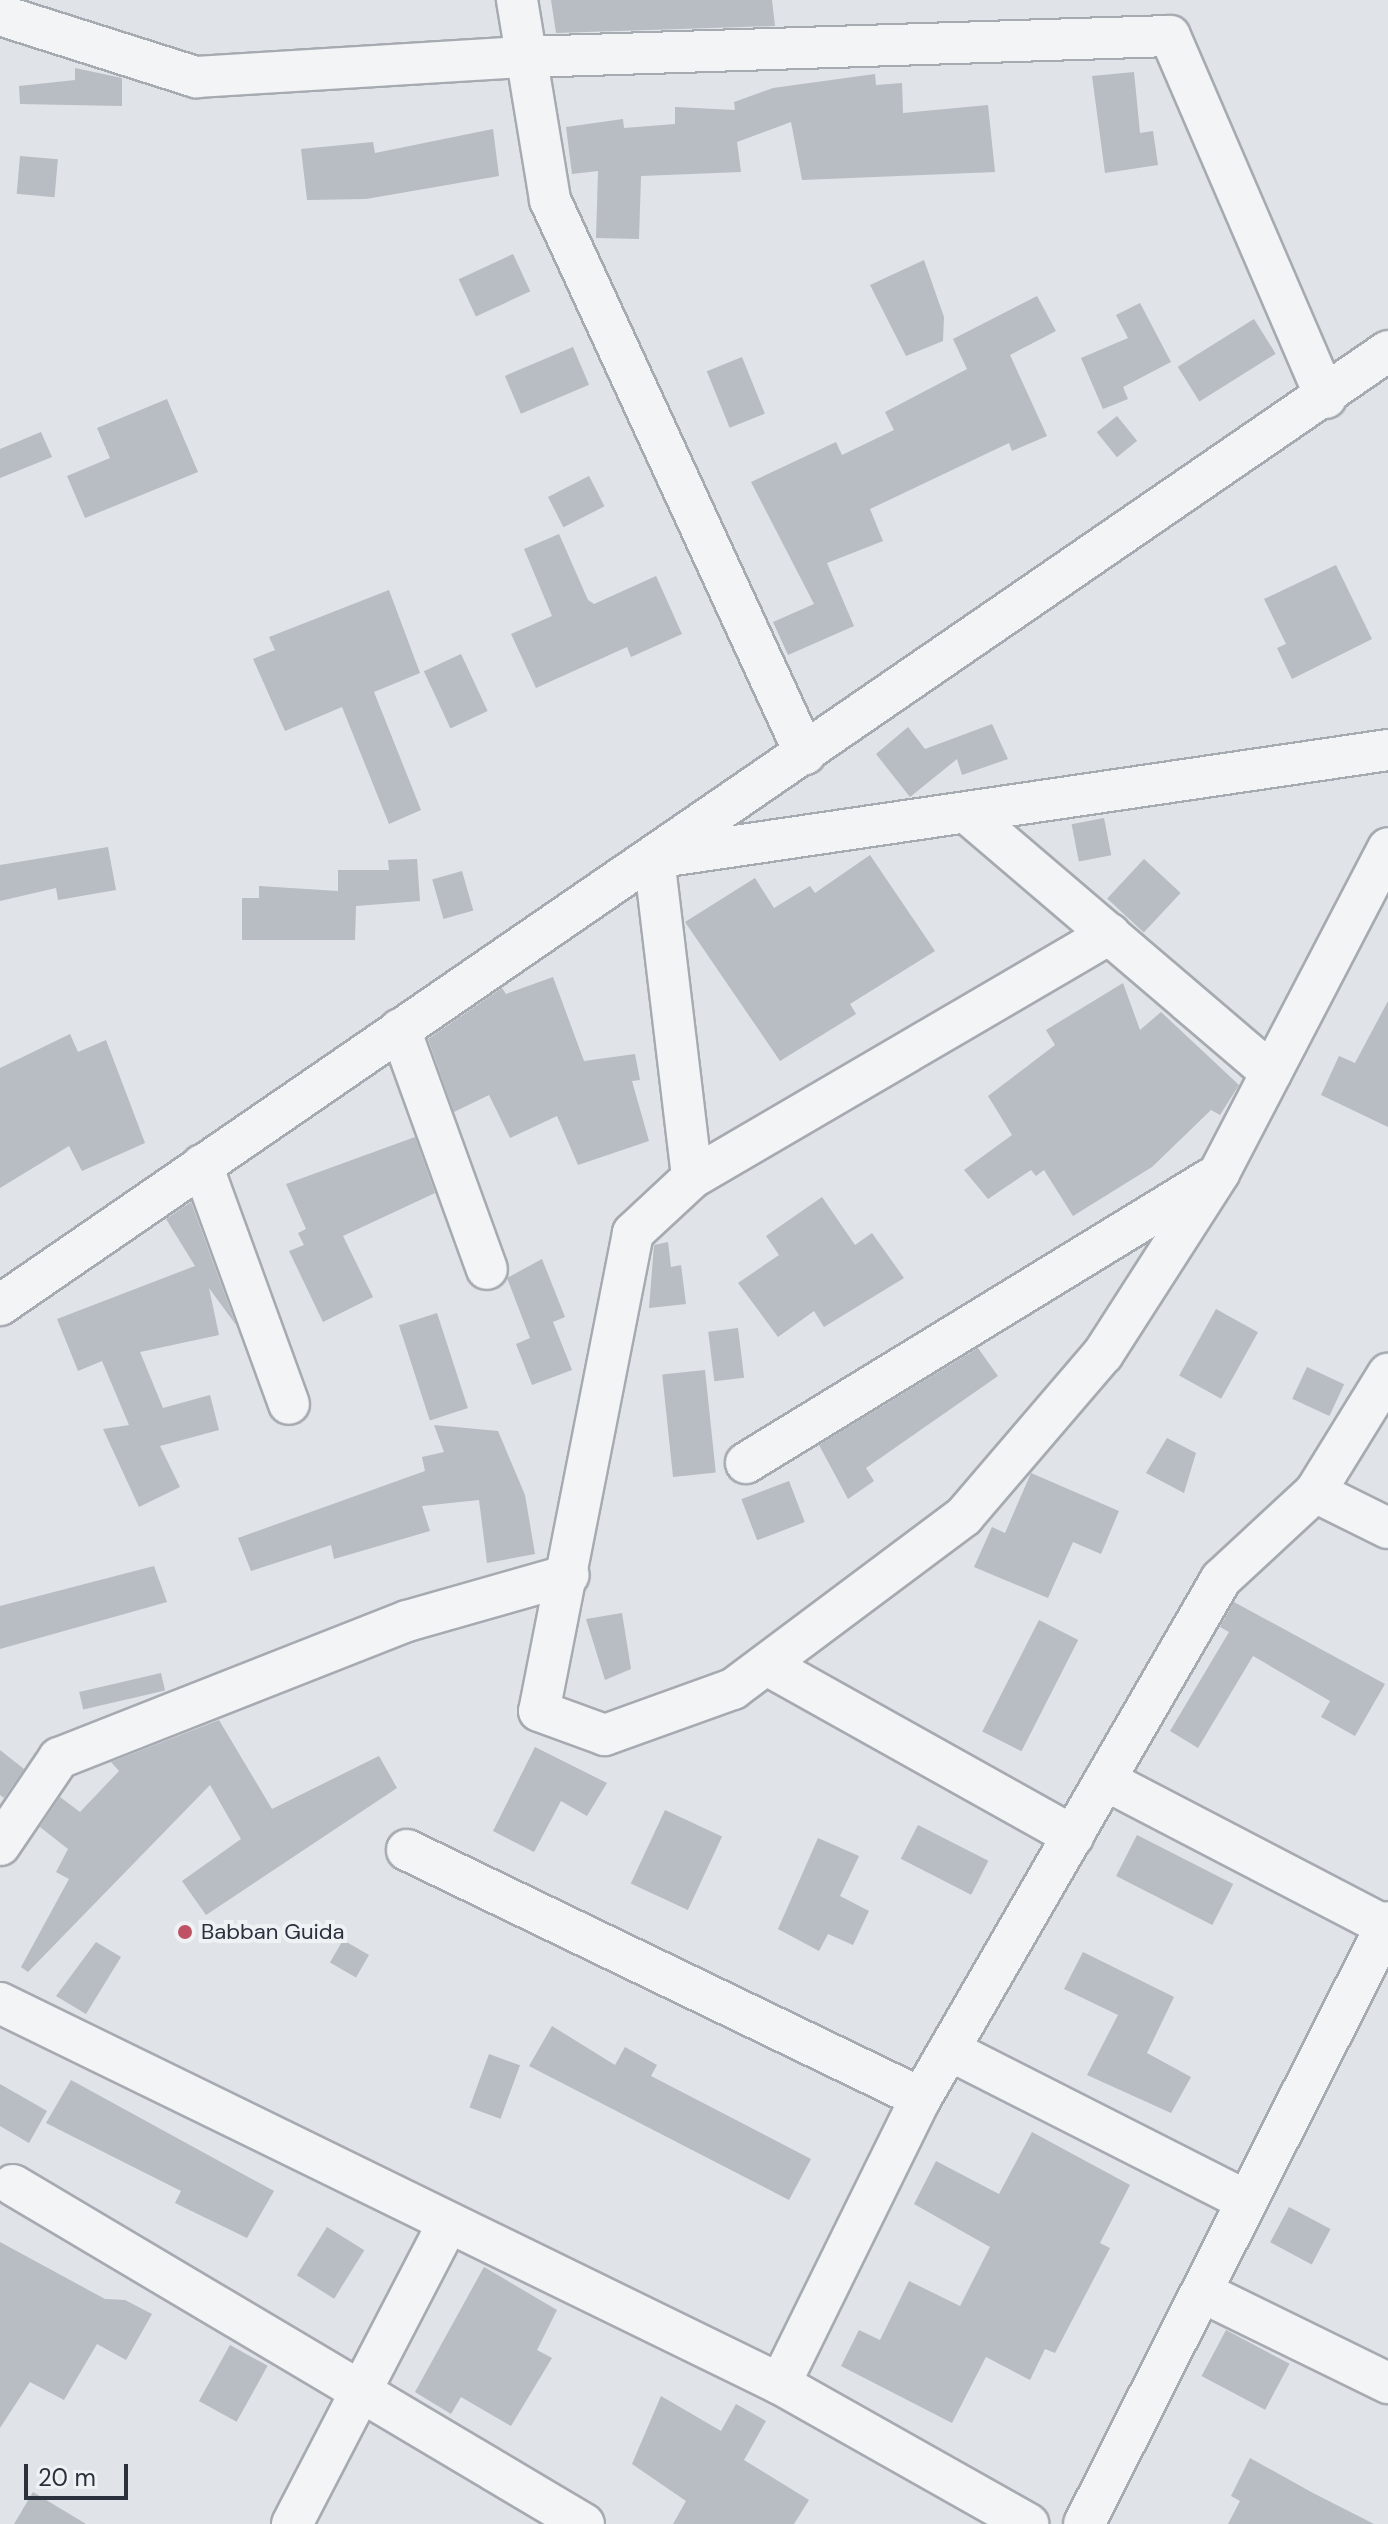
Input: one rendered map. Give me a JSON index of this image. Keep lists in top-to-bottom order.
{
  "places": ["Babban Guida"],
  "scale_bar": "20 m"
}
